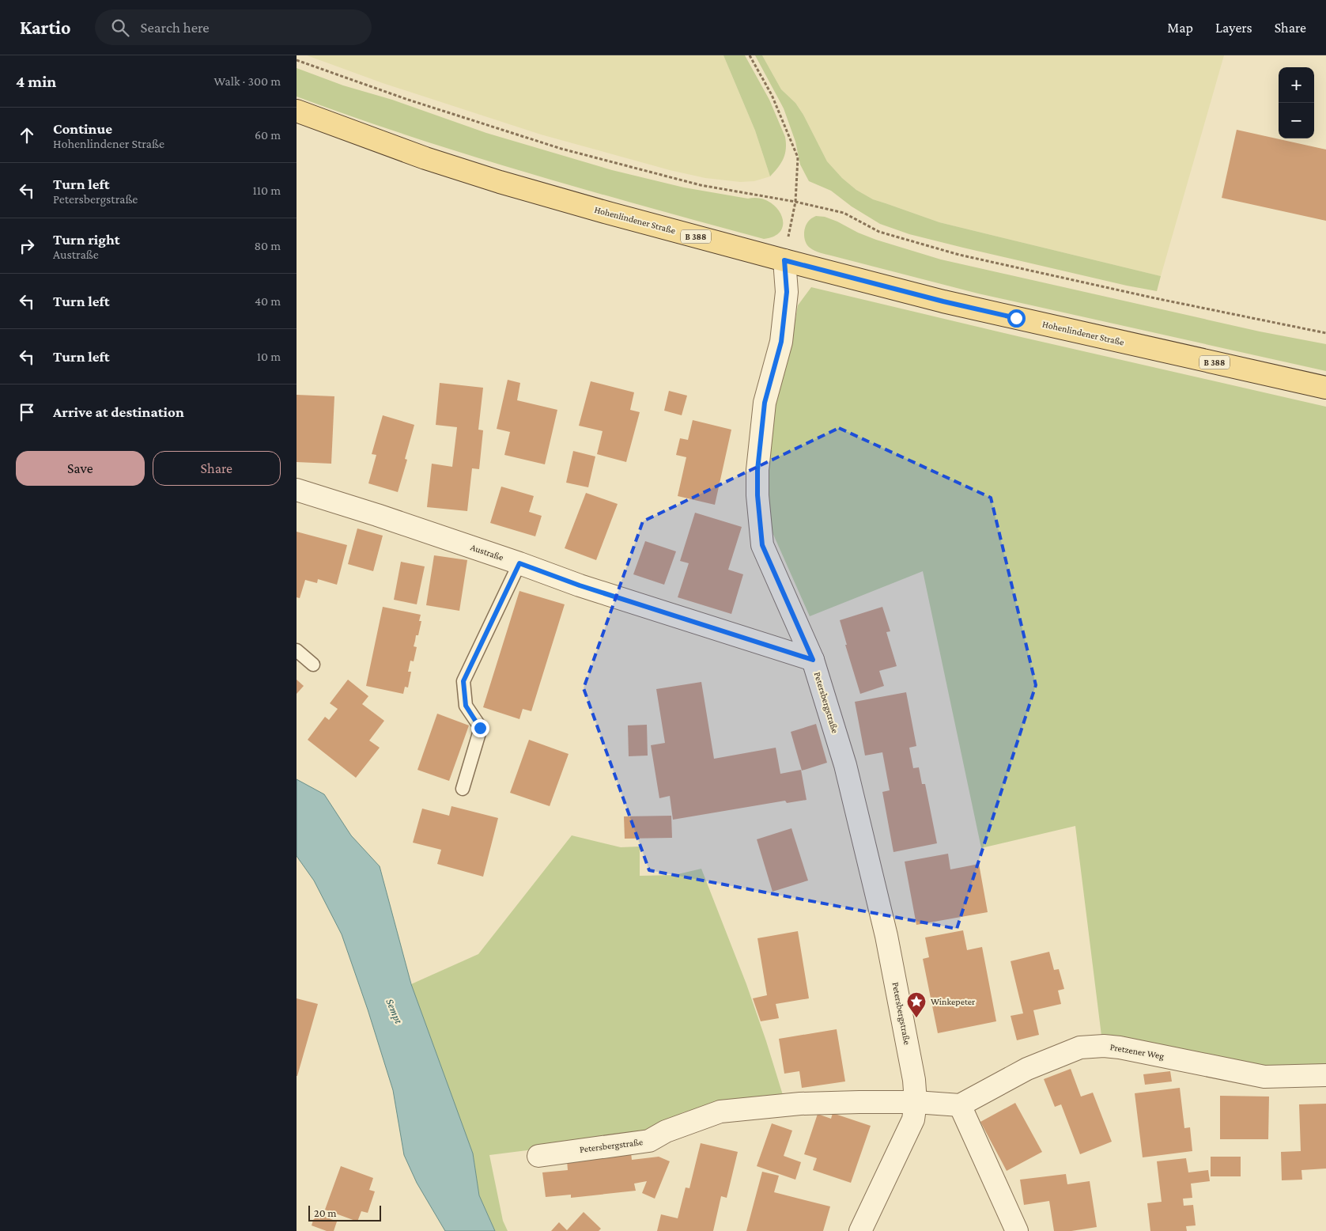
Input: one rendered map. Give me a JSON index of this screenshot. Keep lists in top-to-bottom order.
{
  "streets": {
    "main road": ["Hohenlindener Straße", "B 388"],
    "street": ["Austraße", "Petersbergstraße", "Pretzener Weg"]
  },
  "crossings": [
    ["Hohenlindener Straße", "Petersbergstraße"],
    ["Austraße", "Petersbergstraße"]
  ],
  "water": ["Sempt"],
  "places": {
    "place": ["Winkepeter"]
  },
  "scale_bar": "20 m",
  "page": {
    "header": "Kartio",
    "search": "Search here",
    "nav": ["Map", "Layers", "Share"],
    "heading": ["4 min", "Walk · 300 m"],
    "map_buttons": ["+", "−"],
    "list": [
      ["Continue", "Hohenlindener Straße", "60 m"],
      ["Turn left", "Petersbergstraße", "110 m"],
      ["Turn right", "Austraße", "80 m"],
      ["Turn left", "40 m"],
      ["Turn left", "10 m"],
      "Arrive at destination"
    ],
    "buttons": ["Save", "Share"],
    "scale": "20 m"
  }
}
